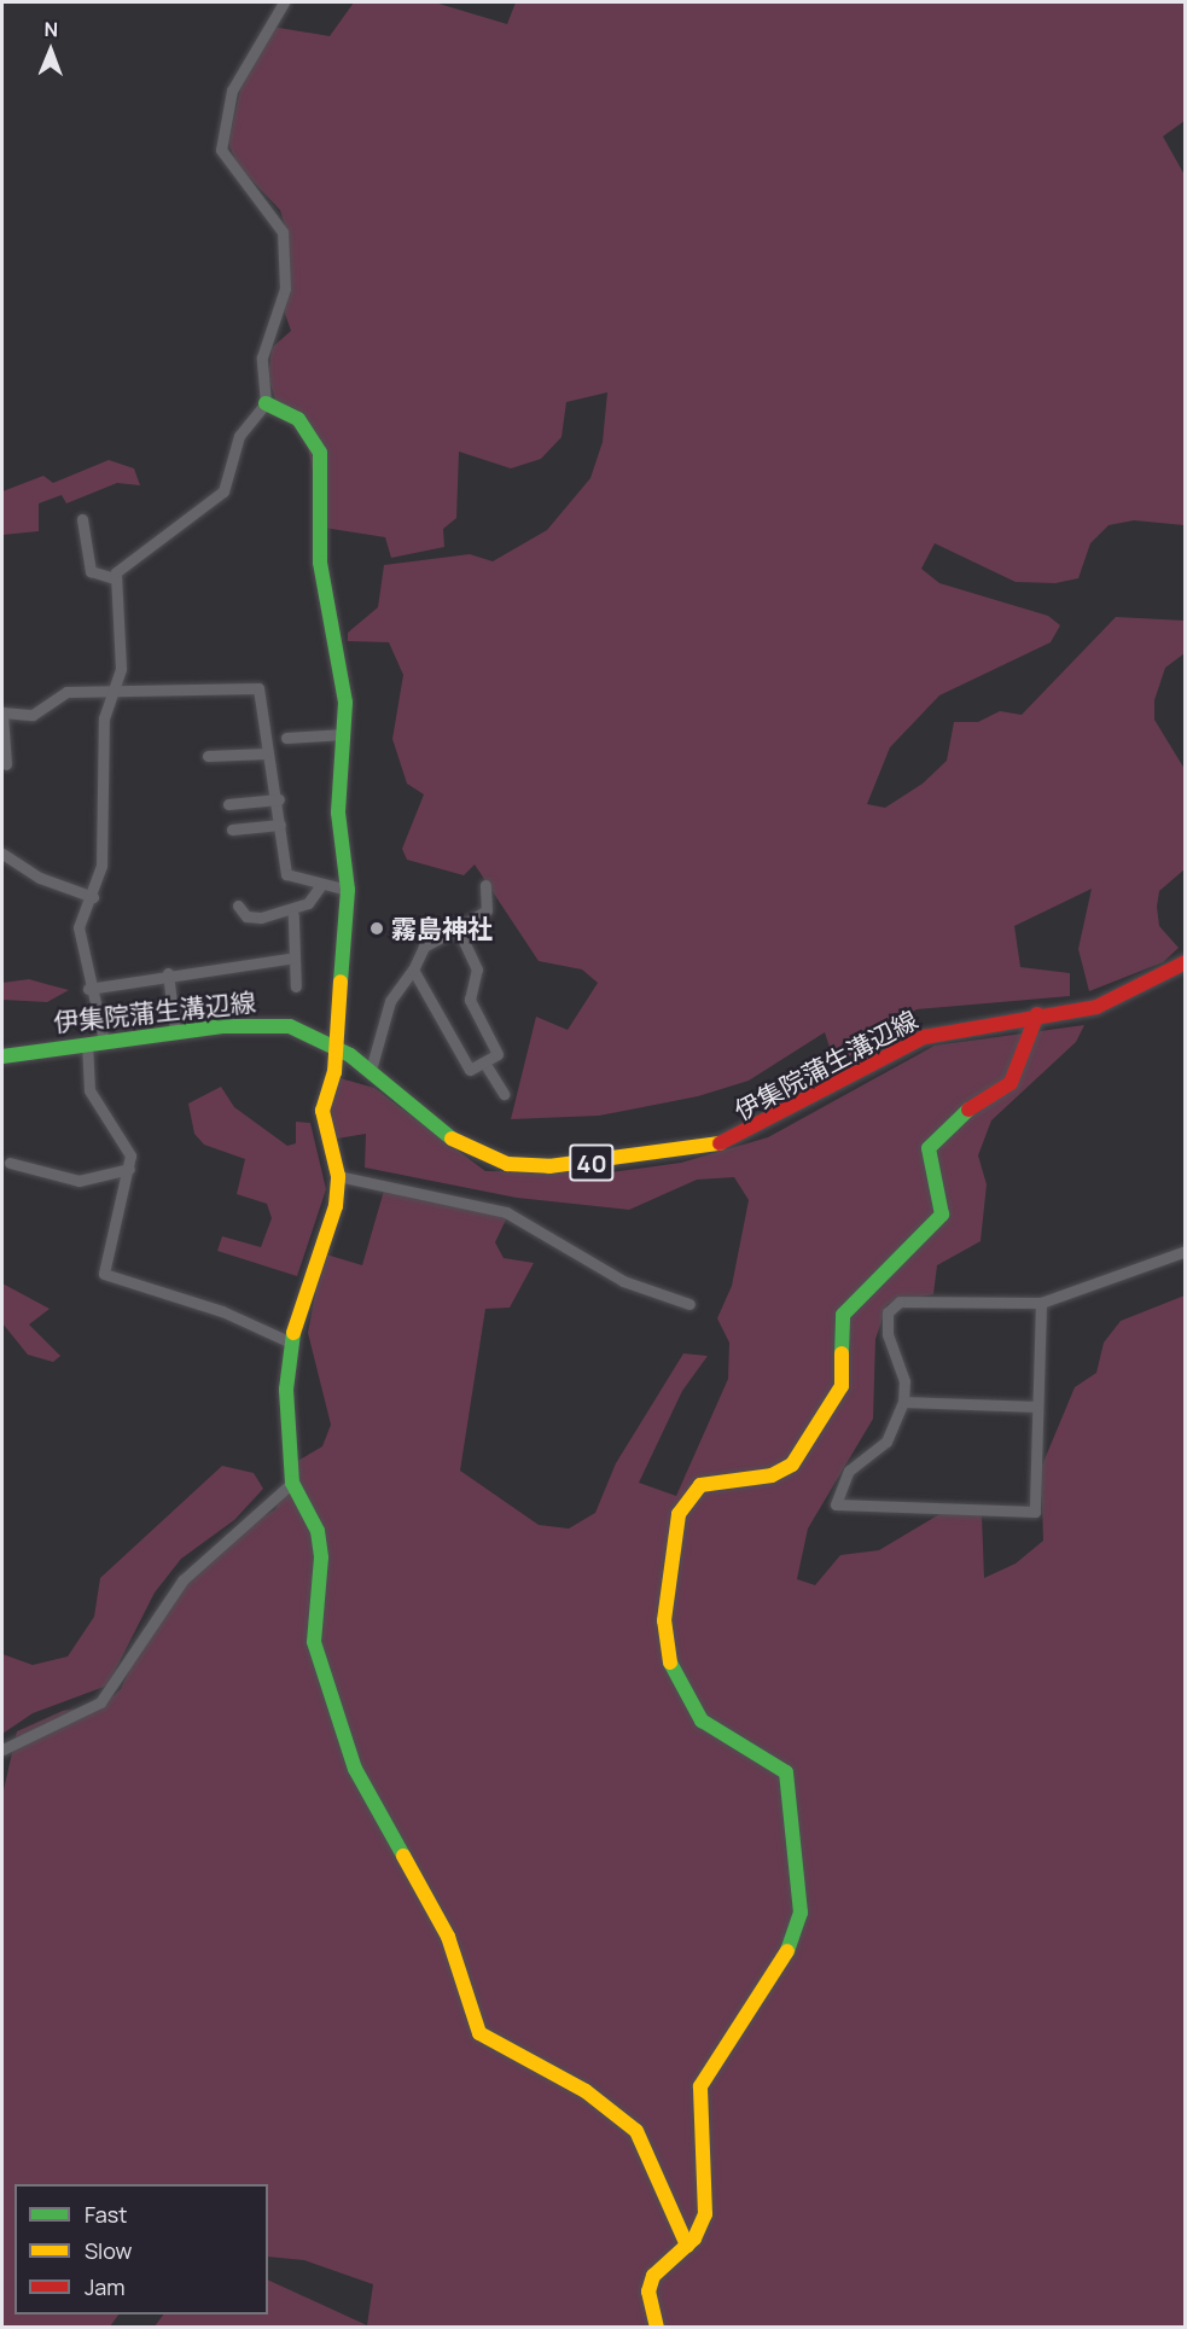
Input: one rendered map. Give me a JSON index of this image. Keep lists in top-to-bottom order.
{
  "streets": {
    "street": ["伊集院蒲生溝辺線", "40"]
  },
  "places": ["霧島神社"],
  "legend": ["Fast", "Slow", "Jam"],
  "north": "top"
}
